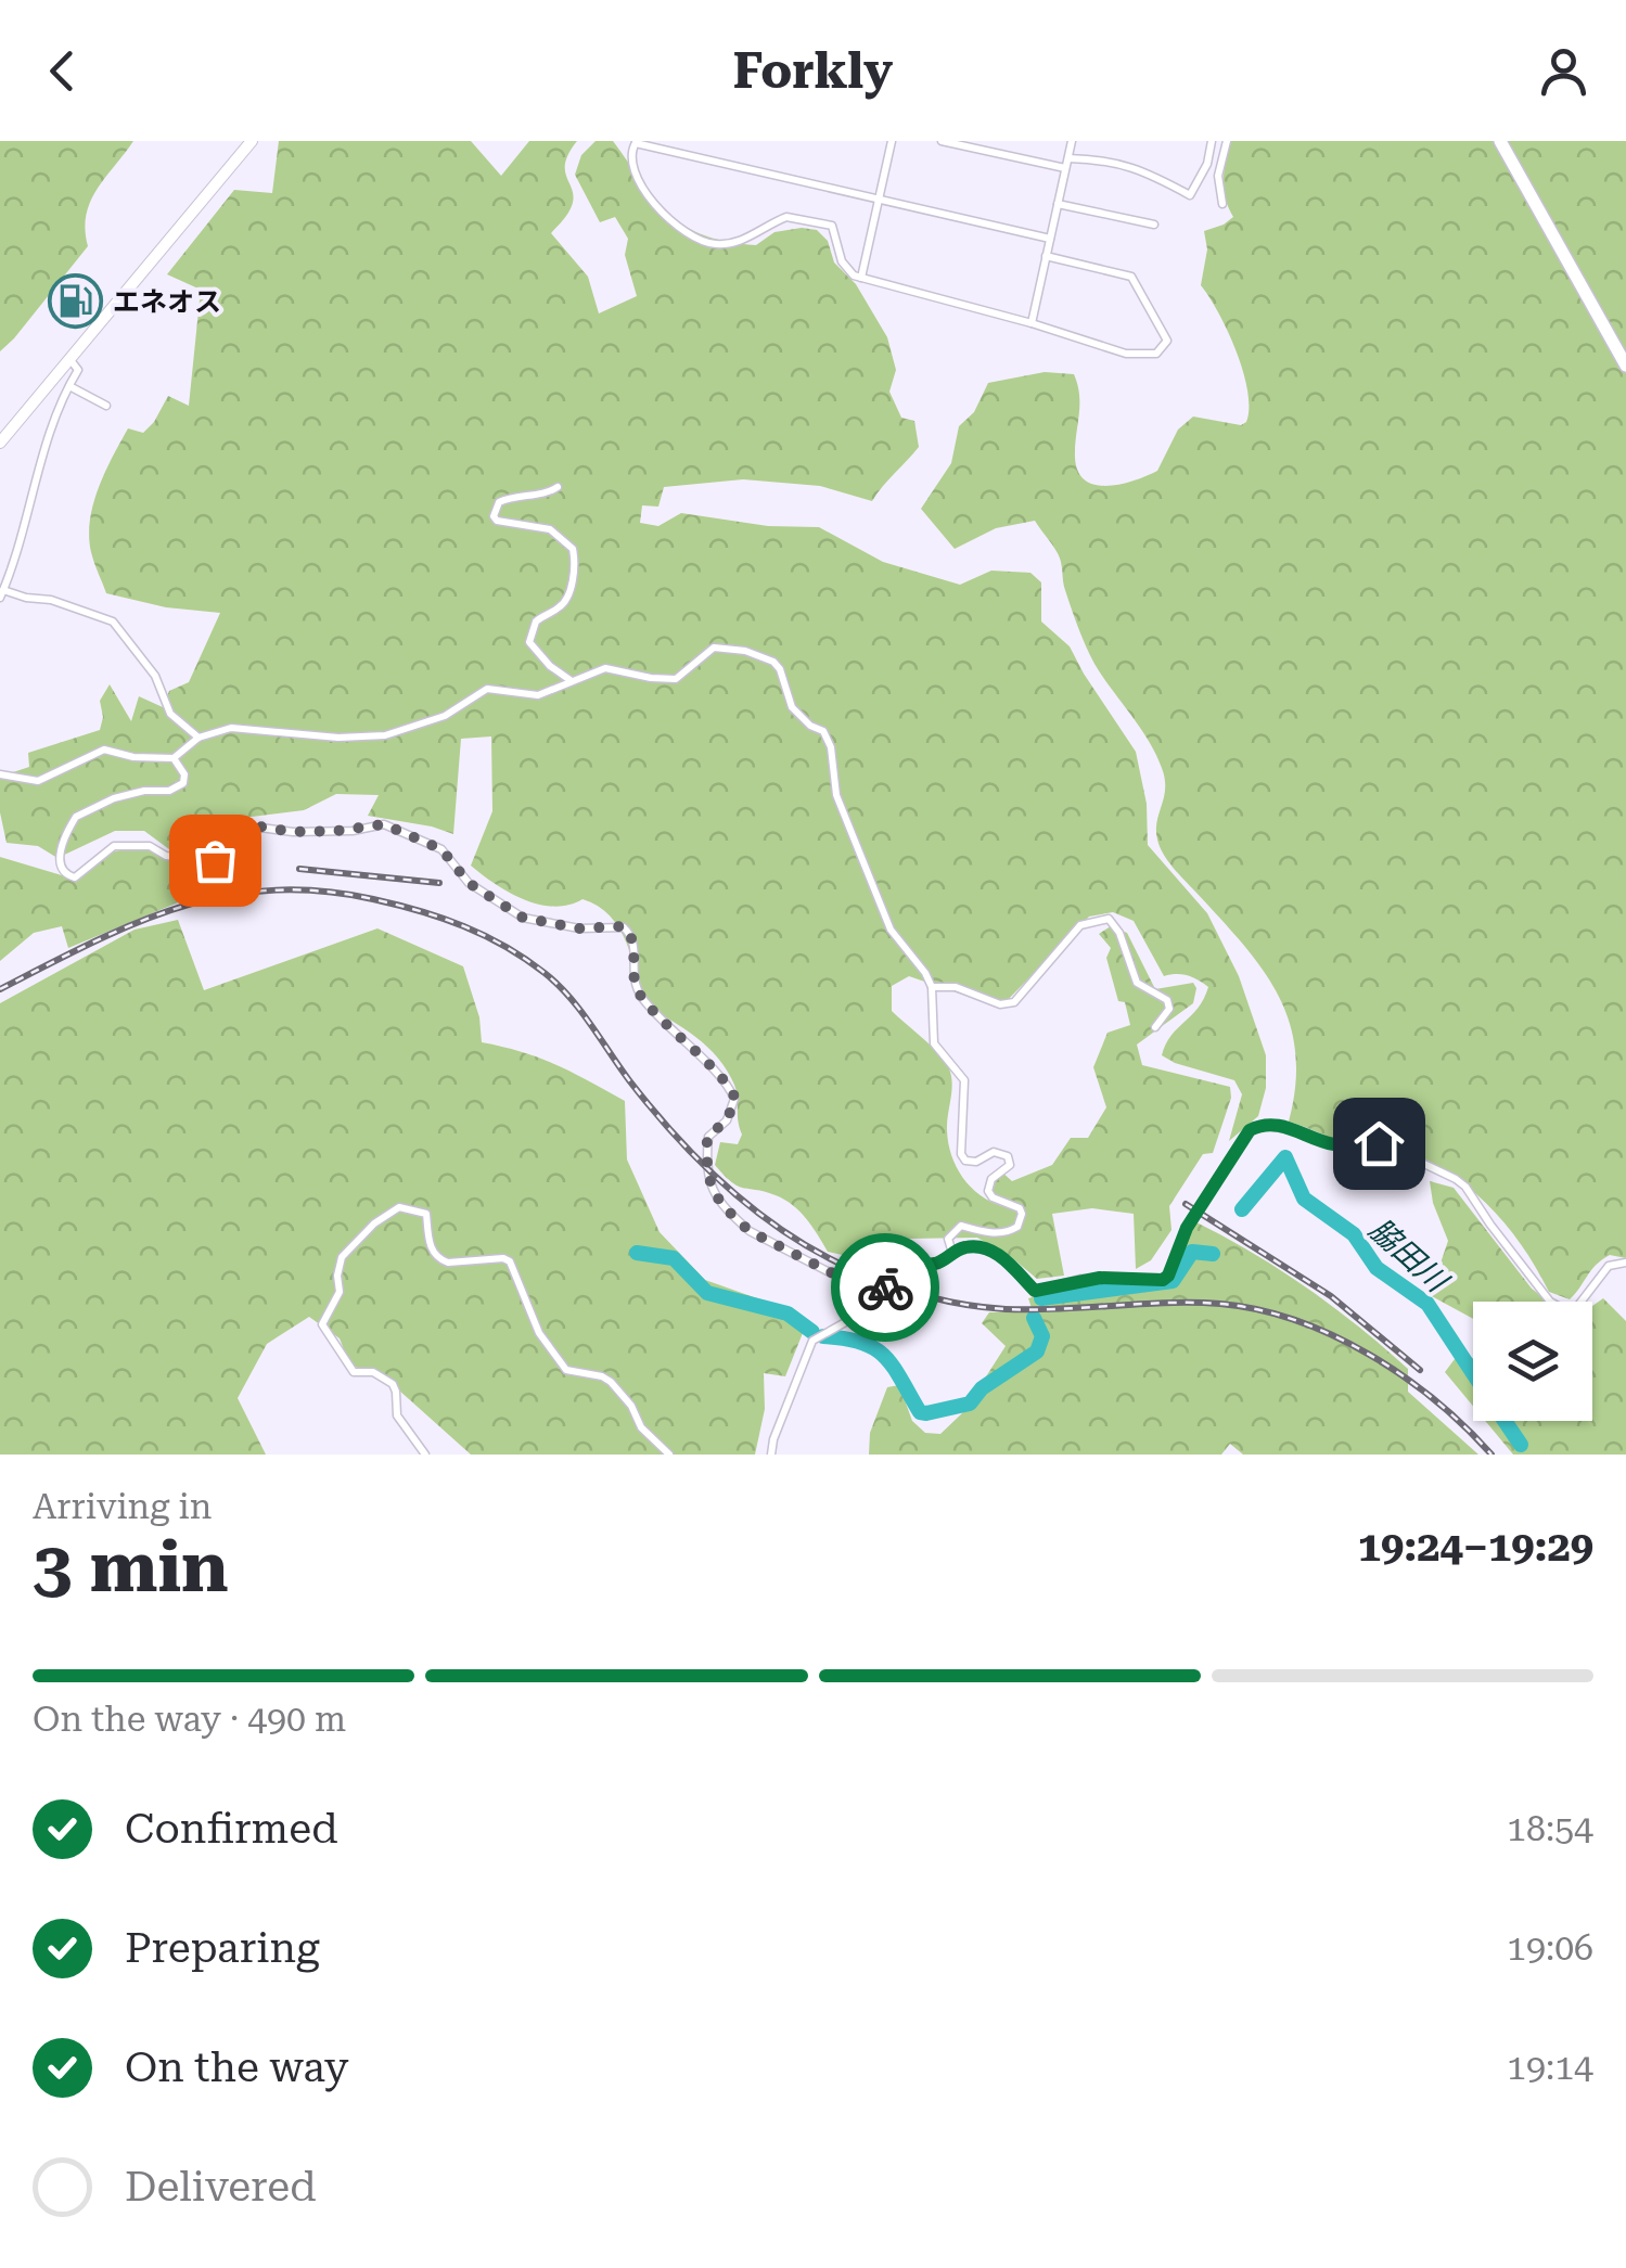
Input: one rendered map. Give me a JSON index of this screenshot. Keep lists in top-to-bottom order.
{
  "water": ["脇田川"],
  "places": {
    "fuel station": ["エネオス"]
  },
  "page": {
    "header": "Forkly",
    "heading": ["3 min", "Arriving in", "19:24–19:29"],
    "bar": "On the way · 490 m",
    "list": [
      ["Confirmed", "18:54"],
      ["Preparing", "19:06"],
      ["On the way", "19:14"],
      "Delivered"
    ]
  }
}
